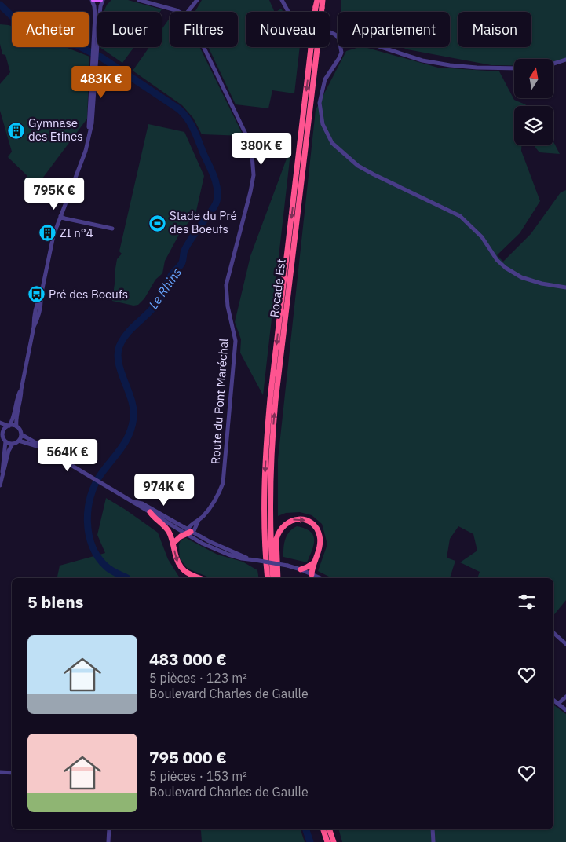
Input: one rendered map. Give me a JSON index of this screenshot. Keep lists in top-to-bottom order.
{
  "streets": {
    "highway": ["Rocade Est"],
    "street": ["Route du Pont Maréchal"]
  },
  "water": ["Le Rhins"],
  "places": {
    "building": ["Gymnase des Etines", "ZI n°4"],
    "sports": ["Stade du Pré des Boeufs"],
    "bus stop": ["Pré des Boeufs"]
  },
  "north": "top",
  "page": {
    "chip": [
      "Acheter",
      "Louer",
      "Filtres",
      "Nouveau",
      "Appartement",
      "Maison"
    ],
    "price": [
      "483K €",
      "380K €",
      "795K €",
      "564K €",
      "974K €"
    ],
    "heading": "5 biens",
    "list": [
      {
        "name": "483 000 €",
        "note": "5 pièces · 123 m² · Boulevard Charles de Gaulle"
      },
      {
        "name": "795 000 €",
        "note": "5 pièces · 153 m² · Boulevard Charles de Gaulle"
      }
    ]
  }
}
